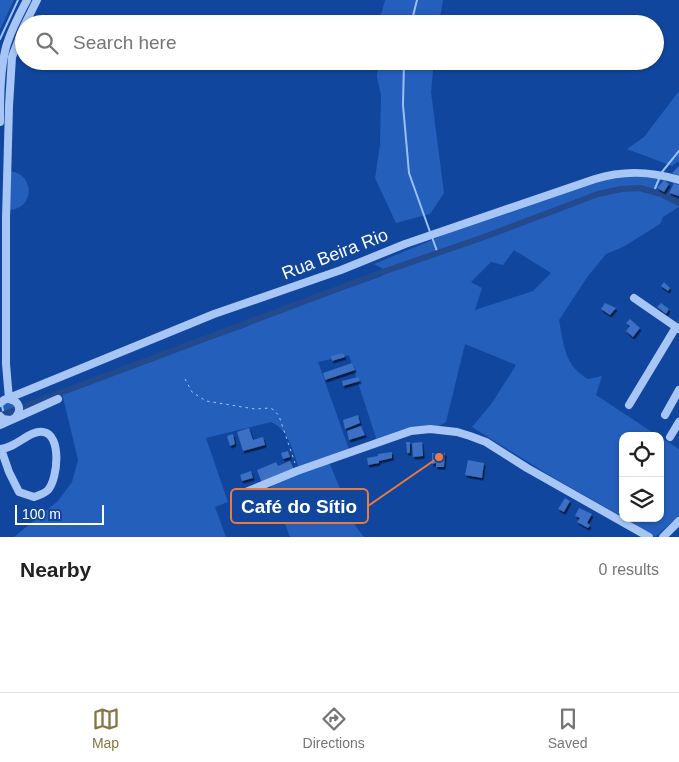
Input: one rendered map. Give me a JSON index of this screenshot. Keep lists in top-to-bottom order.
{
  "streets": {
    "street": ["Rua Beira Rio"]
  },
  "places": ["Café do Sítio"],
  "scale_bar": "100 m",
  "page": {
    "search": "Search here",
    "scale": "100 m",
    "heading": ["Nearby", "0 results"],
    "nav": ["Map", "Directions", "Saved"]
  }
}
